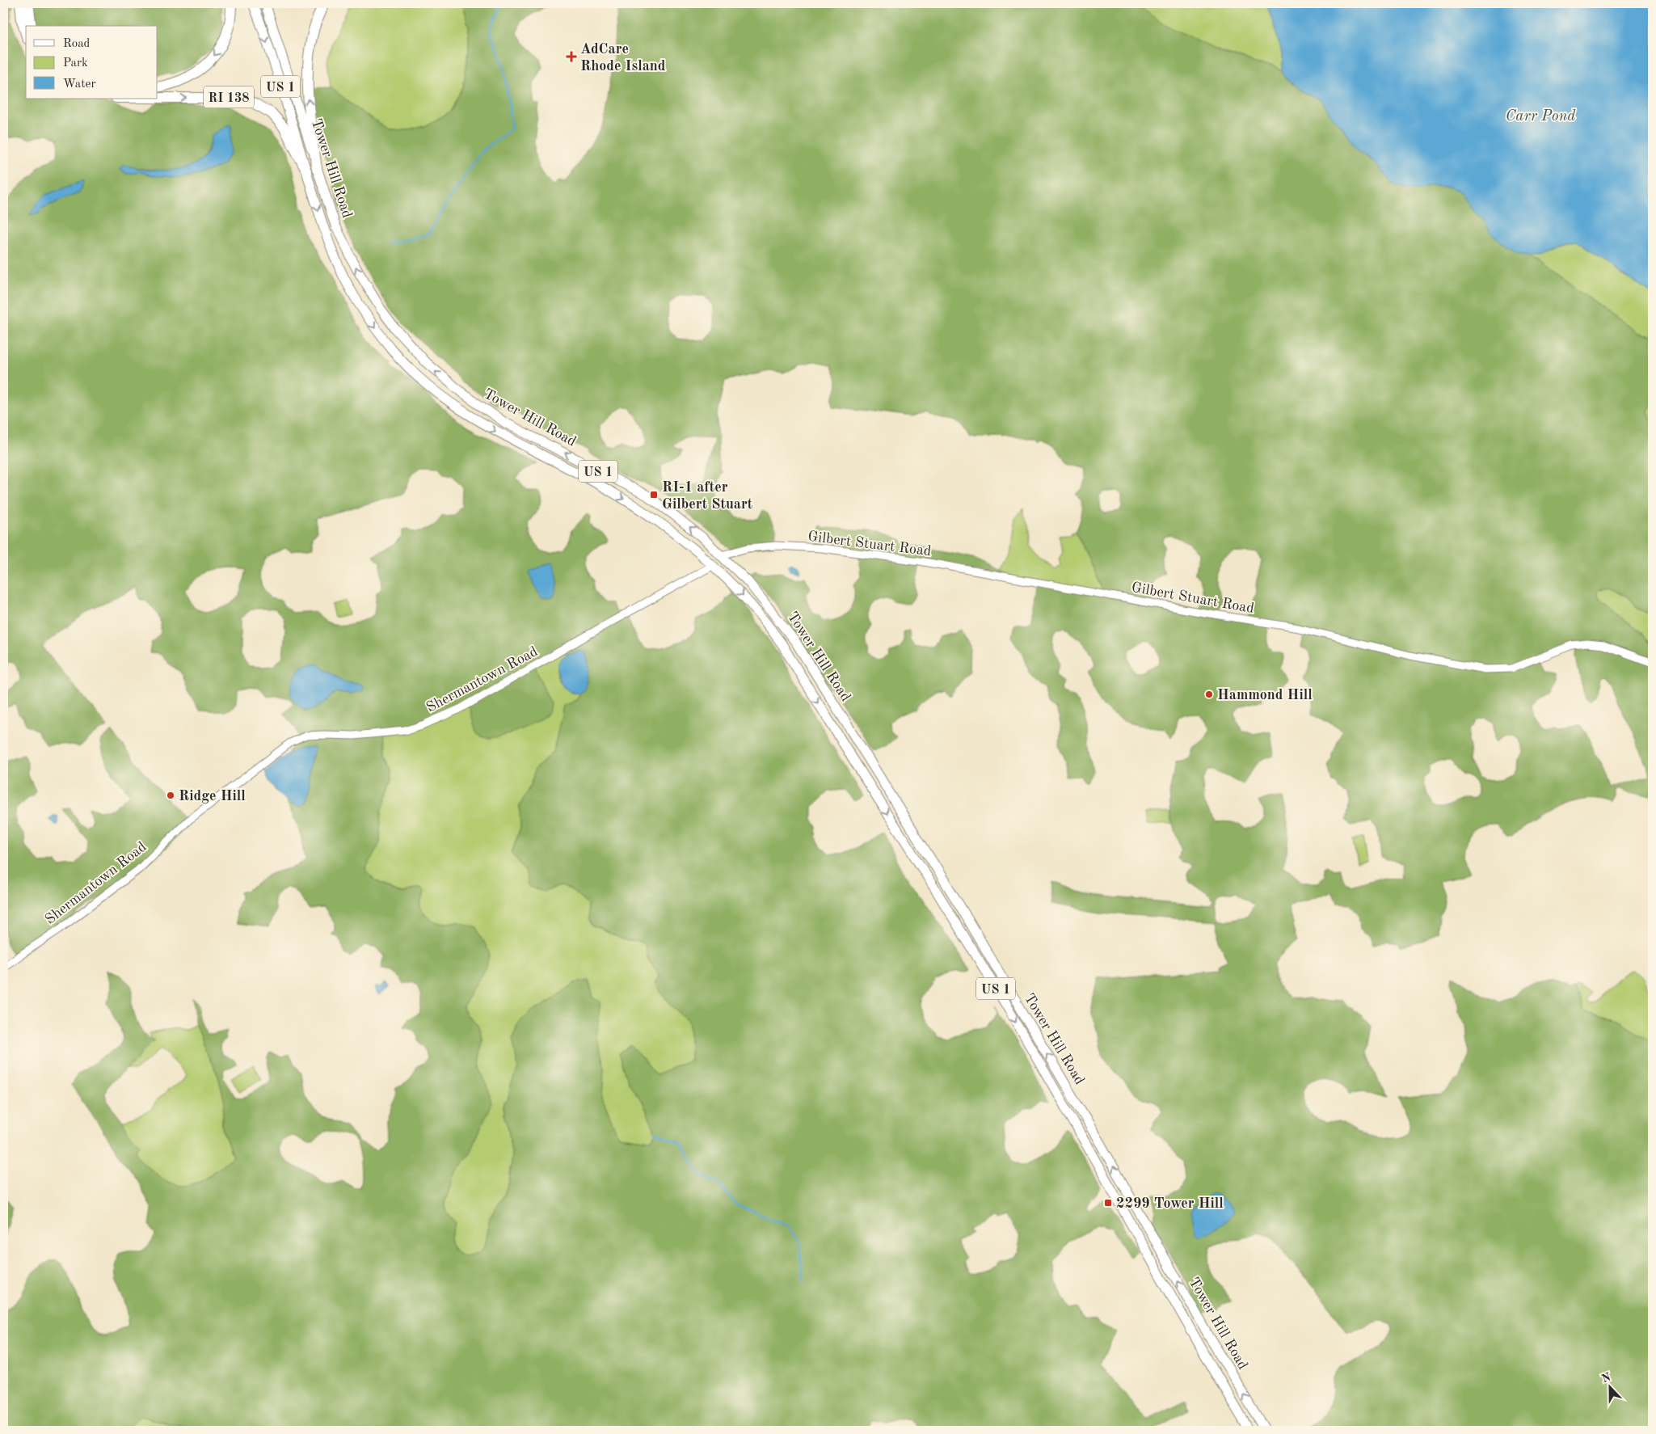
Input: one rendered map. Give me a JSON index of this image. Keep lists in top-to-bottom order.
{
  "streets": {
    "highway": ["US 1", "RI 138", "Tower Hill Road"],
    "street": ["Gilbert Stuart Road", "Shermantown Road"]
  },
  "crossings": [
    ["RI 138", "Tower Hill Road"],
    ["Tower Hill Road", "Gilbert Stuart Road"],
    ["Tower Hill Road", "Shermantown Road"]
  ],
  "water": ["Carr Pond"],
  "places": {
    "health": ["AdCare Rhode Island"],
    "transit": ["RI-1 after Gilbert Stuart", "2299 Tower Hill"],
    "other": ["Hammond Hill", "Ridge Hill"]
  },
  "legend": ["Road", "Park", "Water"],
  "north": "top"
}
